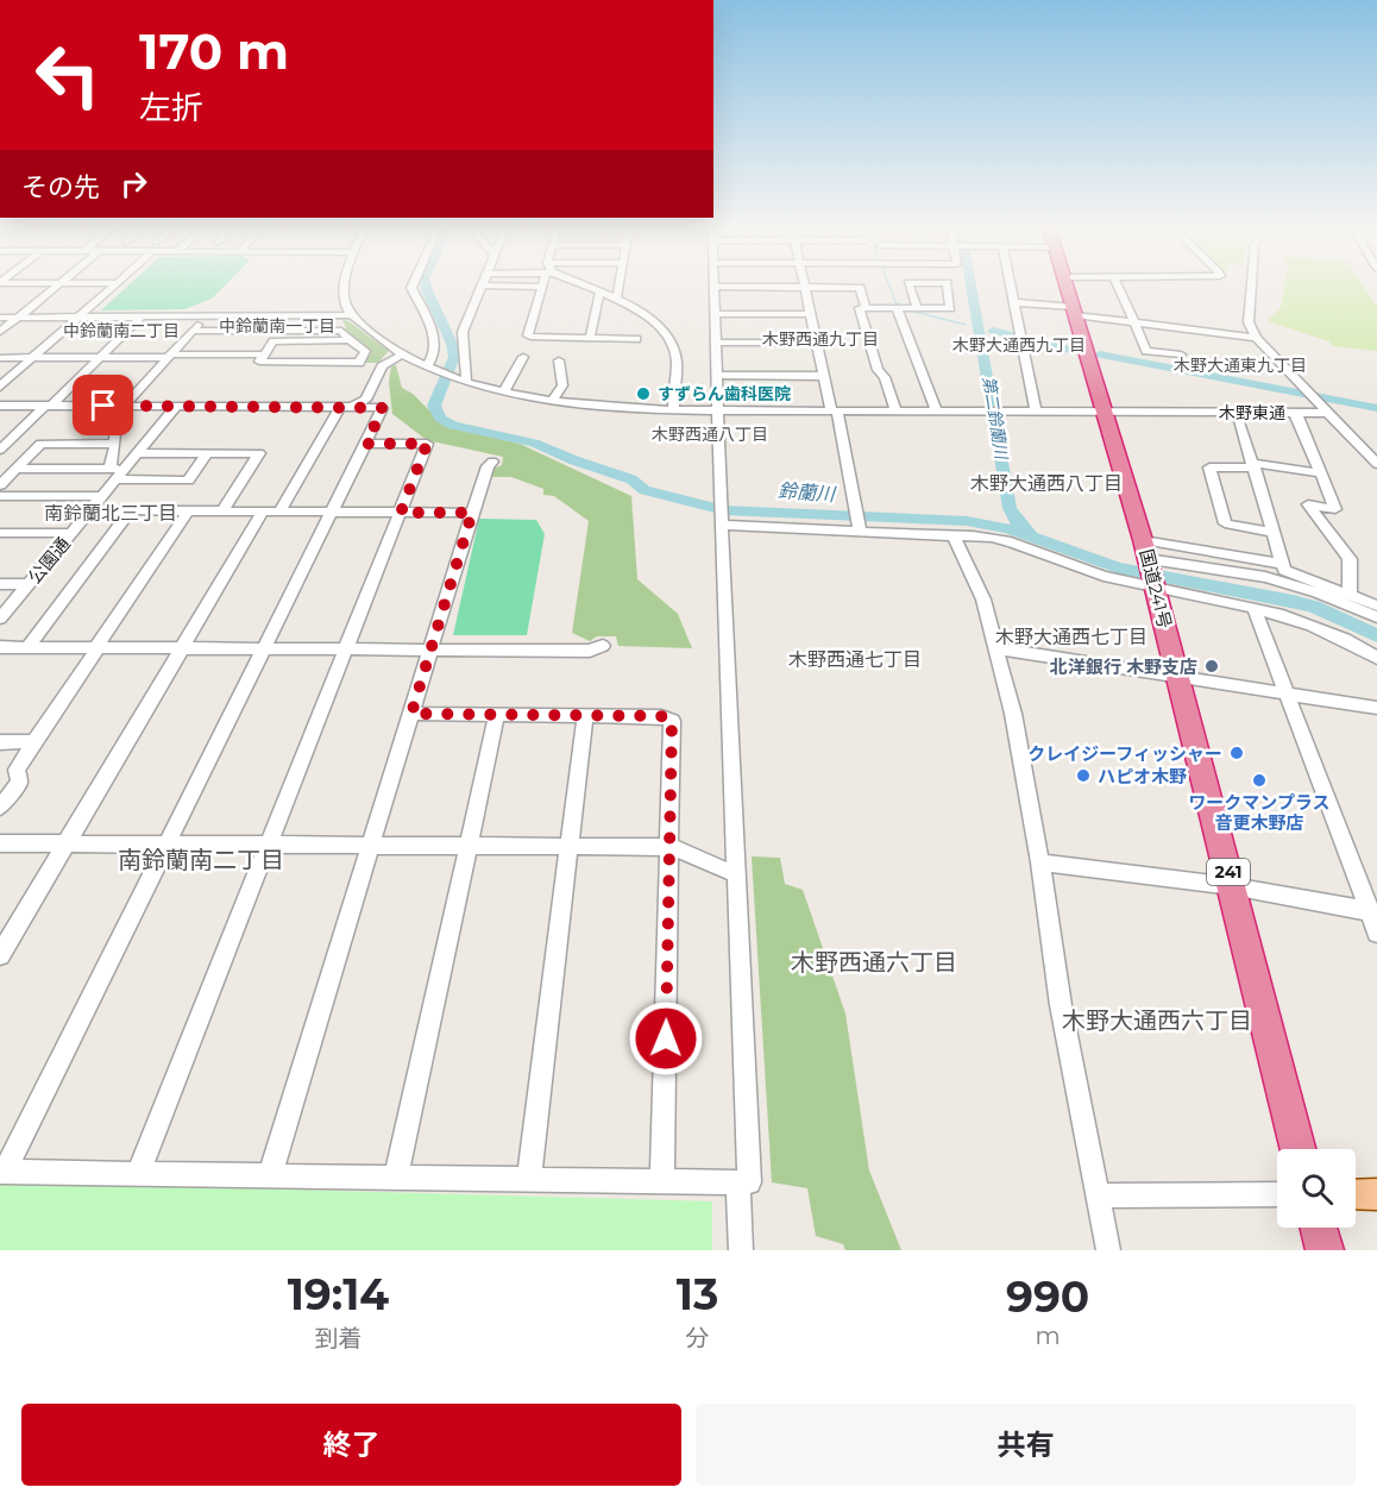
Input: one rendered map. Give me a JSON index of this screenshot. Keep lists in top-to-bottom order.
{
  "streets": {
    "highway": ["国道241号", "241"],
    "street": ["木野東通", "公園通"]
  },
  "crossings": [
    ["木野東通", "国道241号"]
  ],
  "districts": [
    "中鈴蘭南一丁目",
    "中鈴蘭南二丁目",
    "木野西通九丁目",
    "木野大通西九丁目",
    "木野大通東九丁目",
    "木野西通八丁目",
    "木野大通西八丁目",
    "南鈴蘭北三丁目",
    "木野大通西七丁目",
    "木野西通七丁目",
    "南鈴蘭南二丁目",
    "木野西通六丁目",
    "木野大通西六丁目"
  ],
  "water": ["第二鈴蘭川", "鈴蘭川"],
  "places": [
    "すずらん歯科医院",
    "北洋銀行 木野支店",
    "クレイジーフィッシャー",
    "ハピオ木野",
    "ワークマンプラス 音更木野店"
  ],
  "page": {
    "turn": ["170 m", "左折"],
    "then": "その先",
    "eta": [
      "19:14",
      "到着",
      "13",
      "分",
      "990",
      "m"
    ],
    "buttons": ["終了", "共有"]
  }
}
